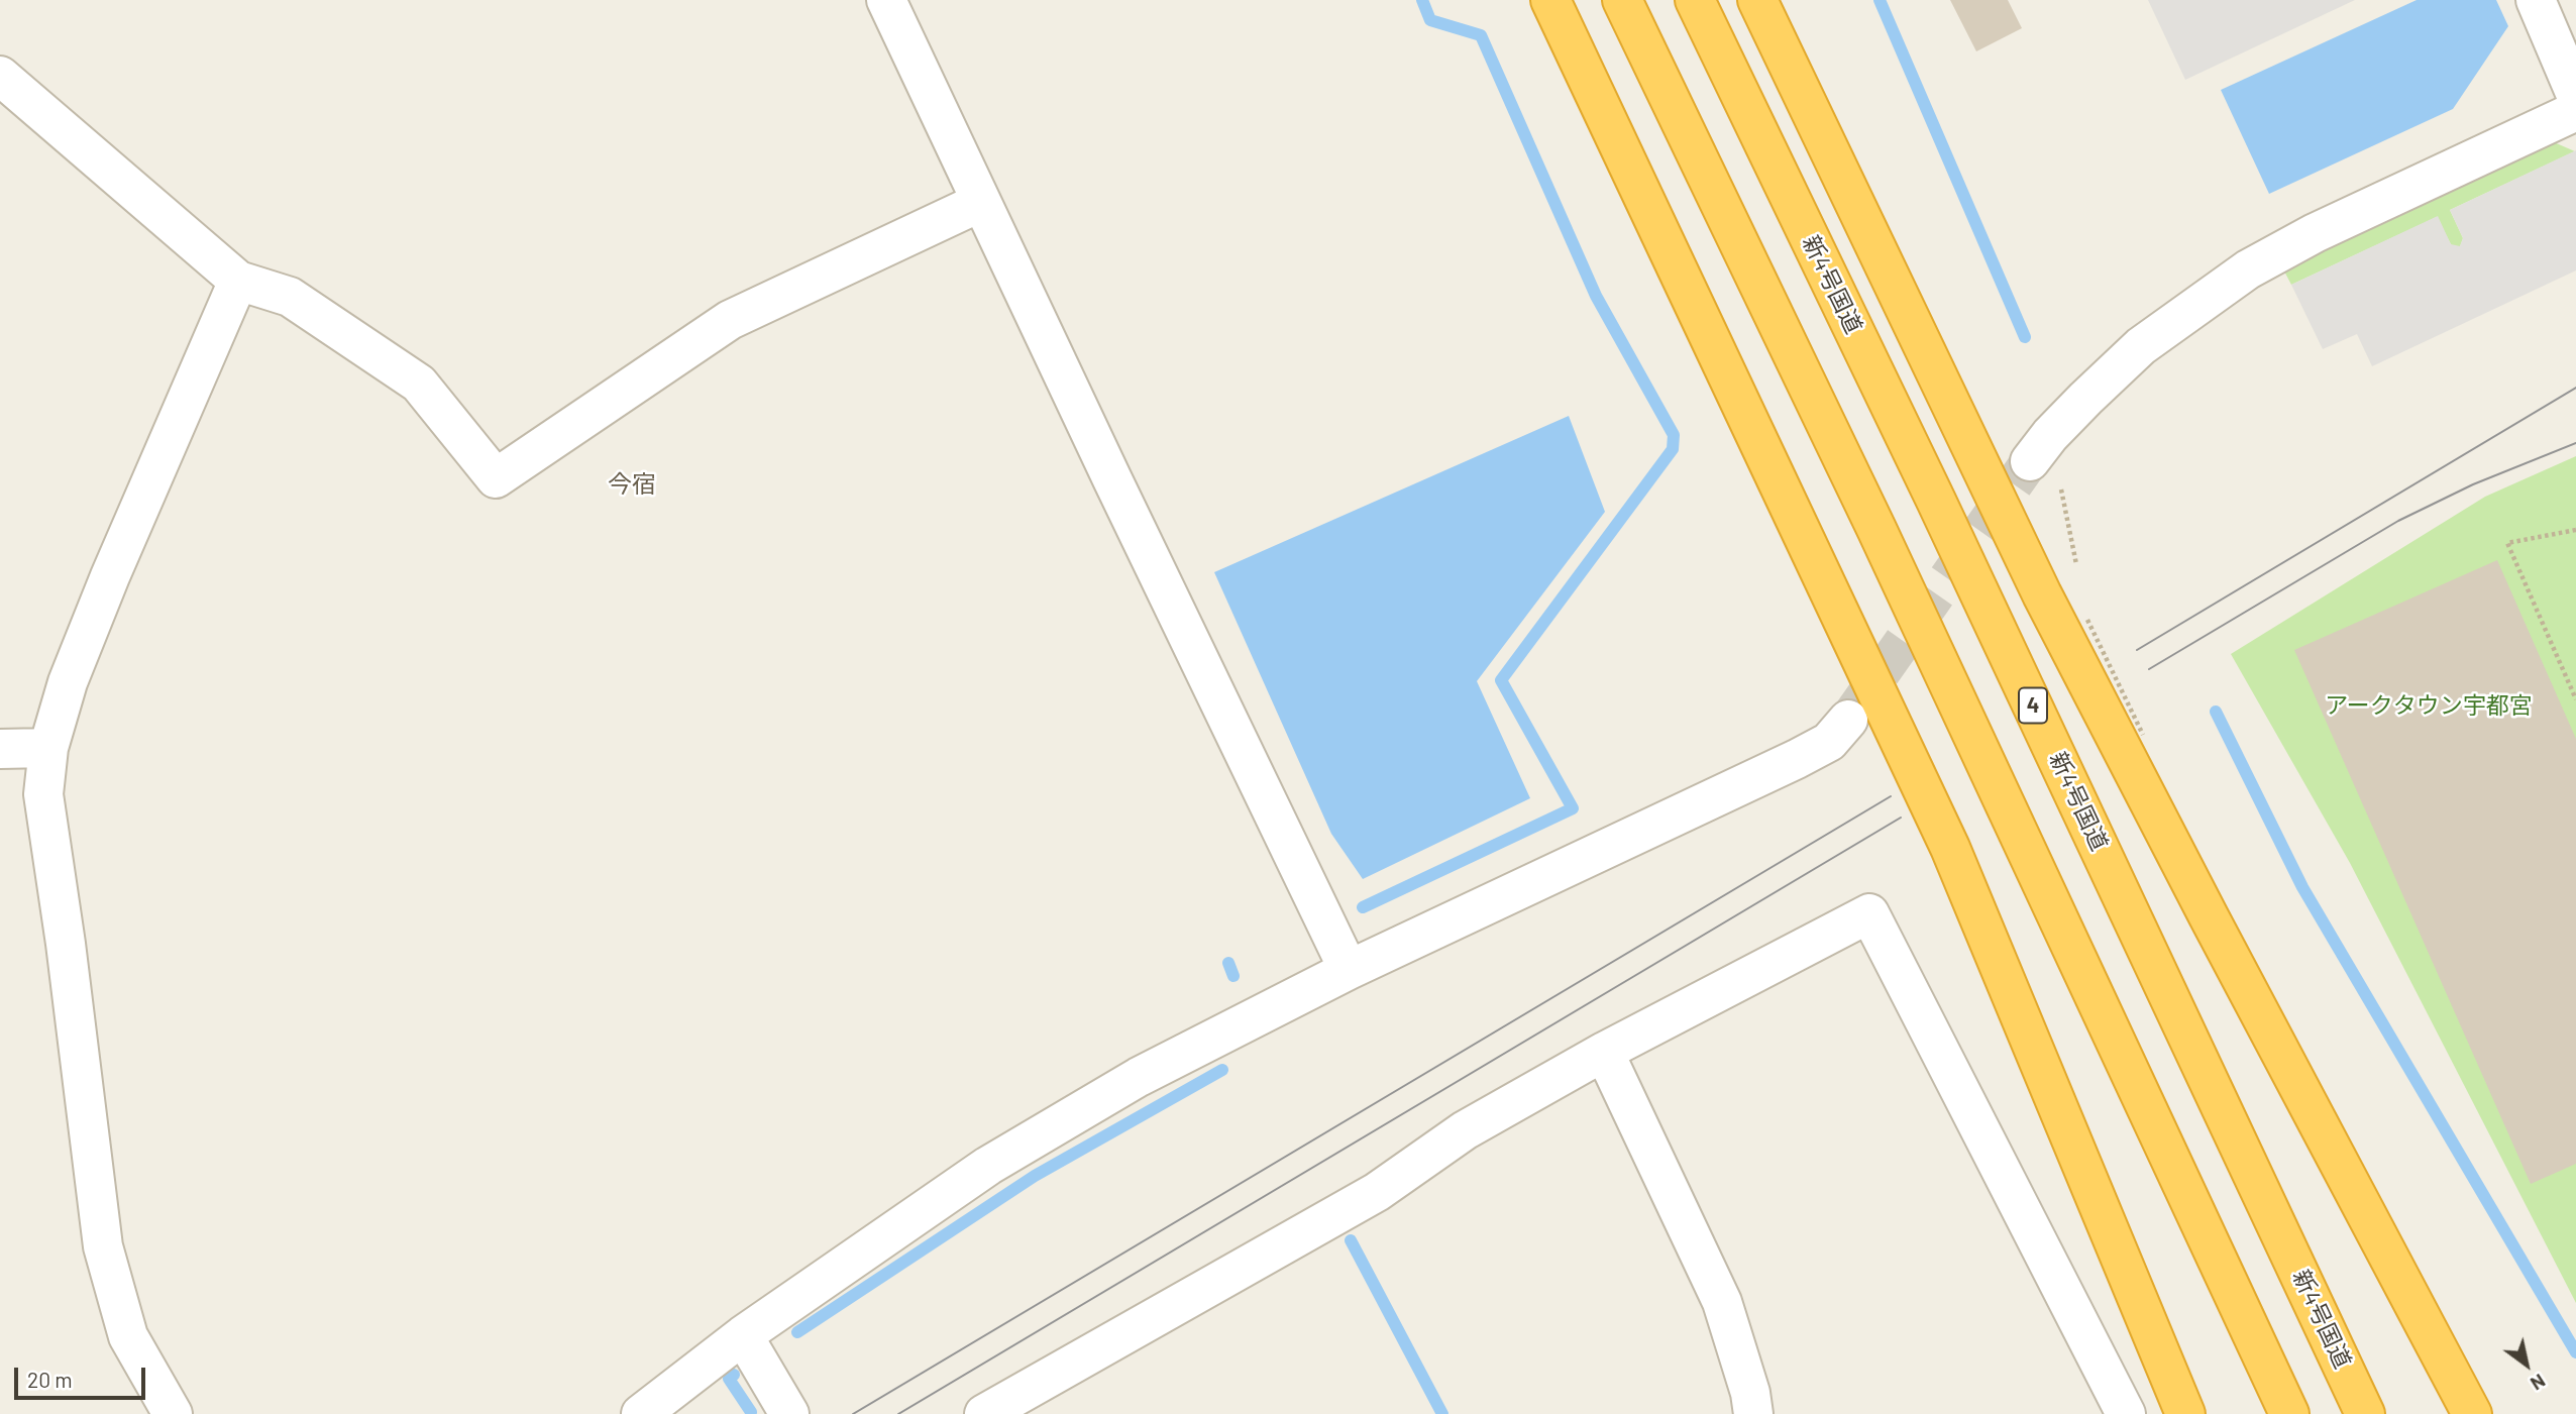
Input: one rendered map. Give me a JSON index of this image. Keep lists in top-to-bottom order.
{
  "streets": {
    "highway": ["新4号国道", "4"]
  },
  "districts": ["今宿"],
  "parks": ["アークタウン宇都宮"],
  "scale_bar": "20 m",
  "north": "bottom right"
}
